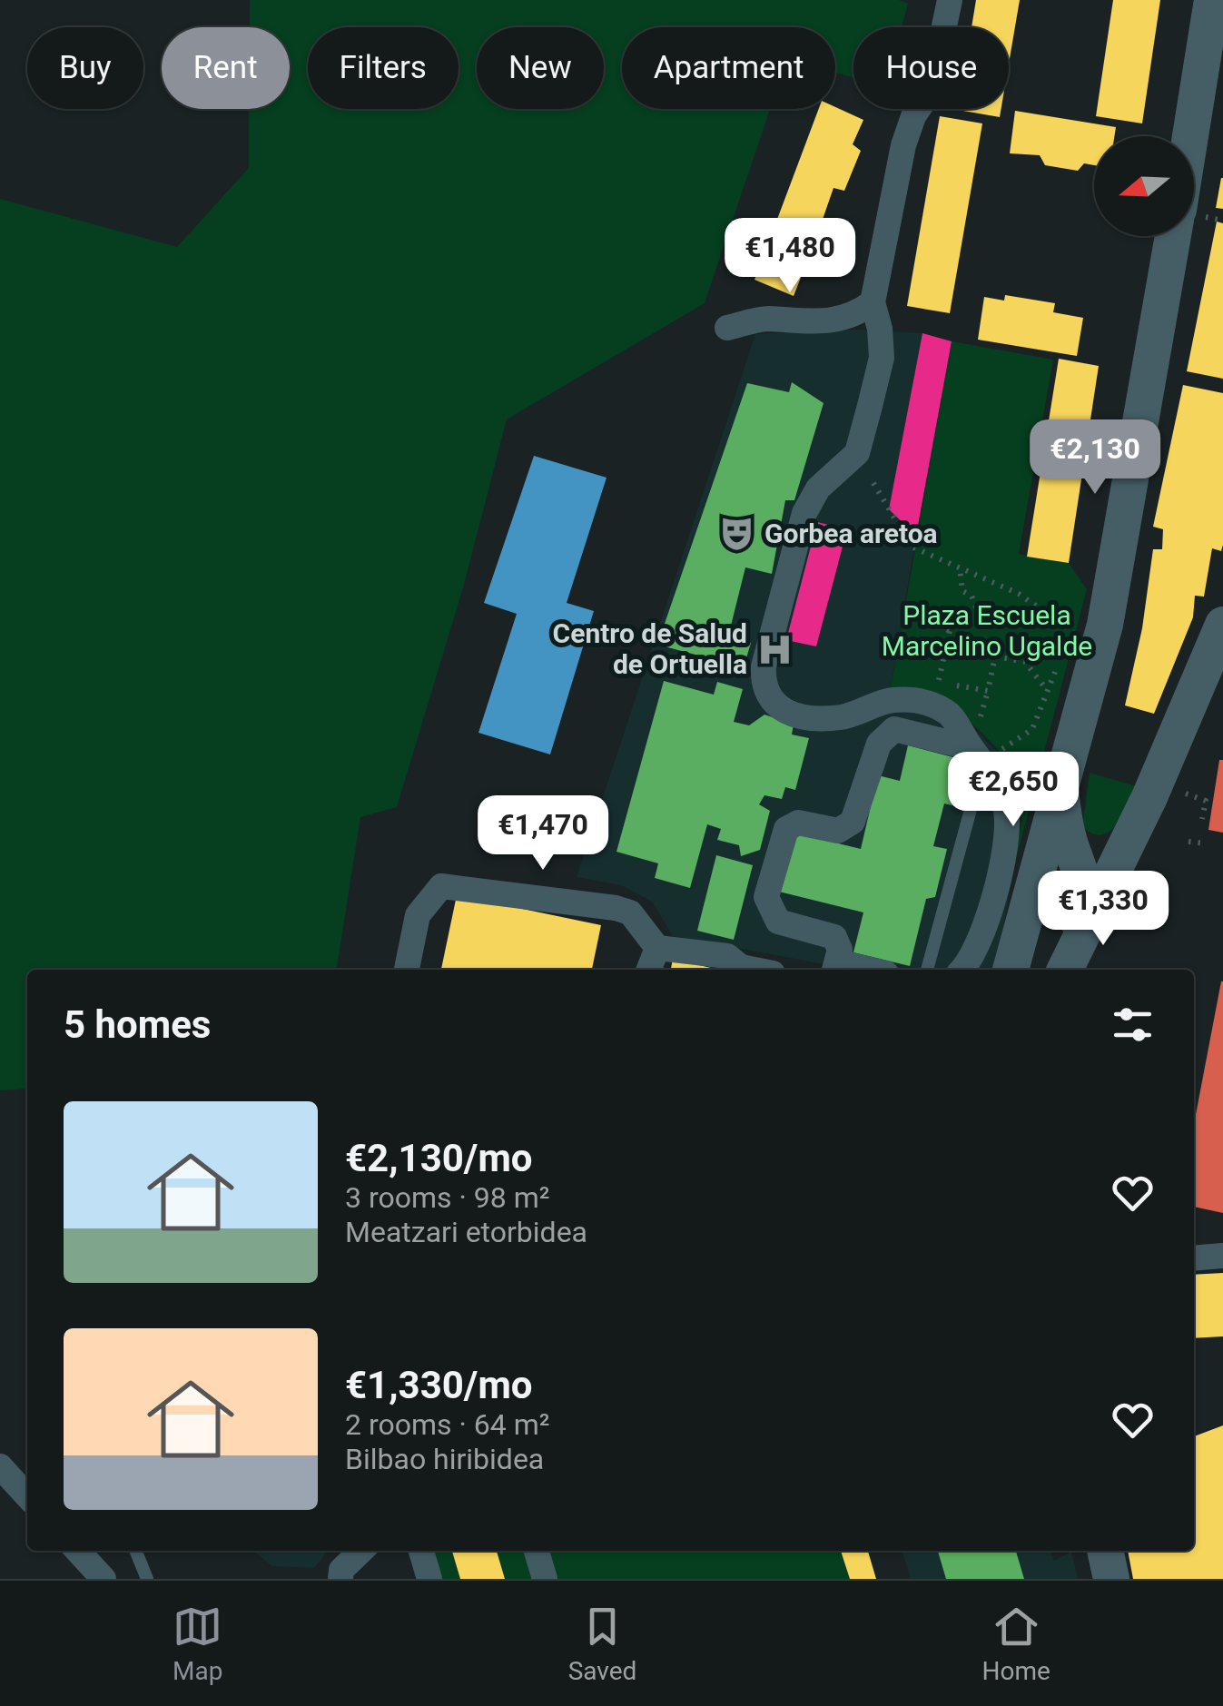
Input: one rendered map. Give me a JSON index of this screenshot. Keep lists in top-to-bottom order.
{
  "parks": ["Plaza Escuela Marcelino Ugalde"],
  "places": {
    "theatre": ["Gorbea aretoa"],
    "hospital": ["Centro de Salud de Ortuella"]
  },
  "north": "left",
  "page": {
    "chip": [
      "Buy",
      "Rent",
      "Filters",
      "New",
      "Apartment",
      "House"
    ],
    "price": [
      "€1,480",
      "€2,130",
      "€2,650",
      "€1,470",
      "€1,330"
    ],
    "heading": "5 homes",
    "list": [
      {
        "name": "€2,130/mo",
        "note": "3 rooms · 98 m² · Meatzari etorbidea"
      },
      {
        "name": "€1,330/mo",
        "note": "2 rooms · 64 m² · Bilbao hiribidea"
      }
    ],
    "tabs": ["Map", "Saved", "Home"]
  }
}
